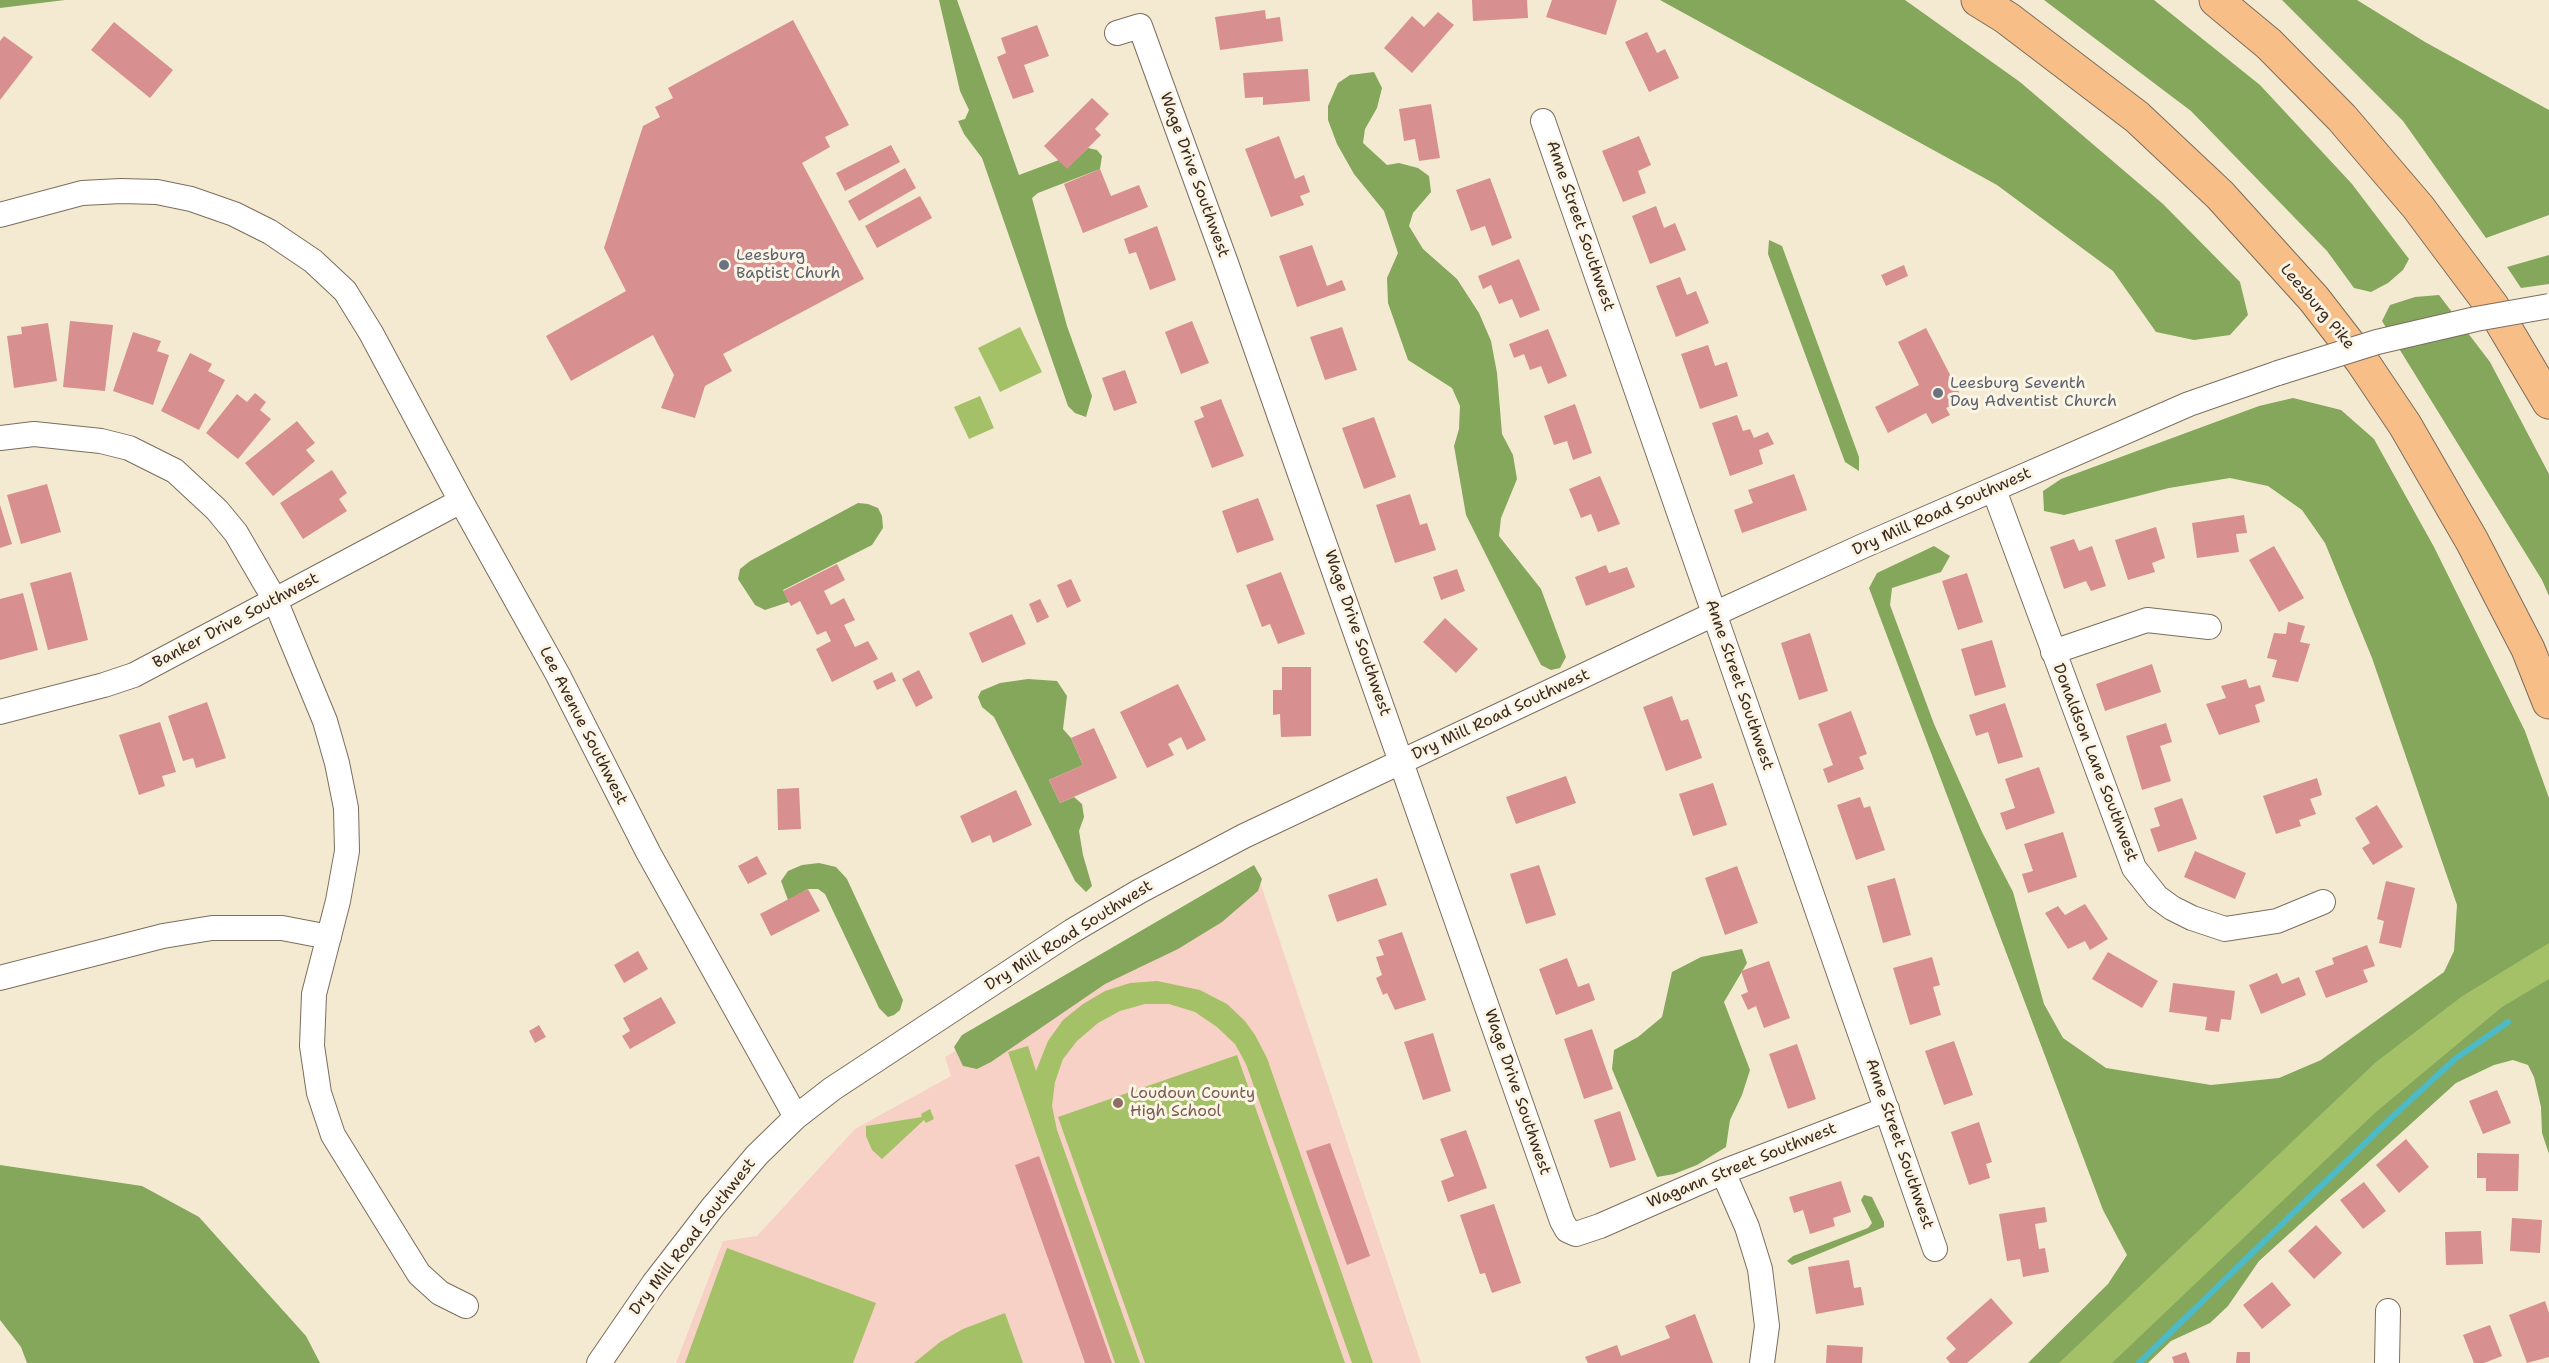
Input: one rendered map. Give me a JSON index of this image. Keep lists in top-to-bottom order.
{
  "streets": {
    "highway": ["Leesburg Pike"],
    "street": [
      "Wage Drive Southwest",
      "Anne Street Southwest",
      "Dry Mill Road Southwest",
      "Banker Drive Southwest",
      "Lee Avenue Southwest",
      "Donaldson Lane Southwest",
      "Wagann Street Southwest"
    ]
  },
  "crossings": [
    ["Wage Drive Southwest", "Dry Mill Road Southwest"],
    ["Wage Drive Southwest", "Wagann Street Southwest"],
    ["Anne Street Southwest", "Dry Mill Road Southwest"],
    ["Anne Street Southwest", "Wagann Street Southwest"],
    ["Dry Mill Road Southwest", "Lee Avenue Southwest"],
    ["Dry Mill Road Southwest", "Donaldson Lane Southwest"],
    ["Banker Drive Southwest", "Lee Avenue Southwest"]
  ],
  "places": ["Leesburg Baptist Churh", "Leesburg Seventh Day Adventist Church", "Loudoun County High School"]
}
